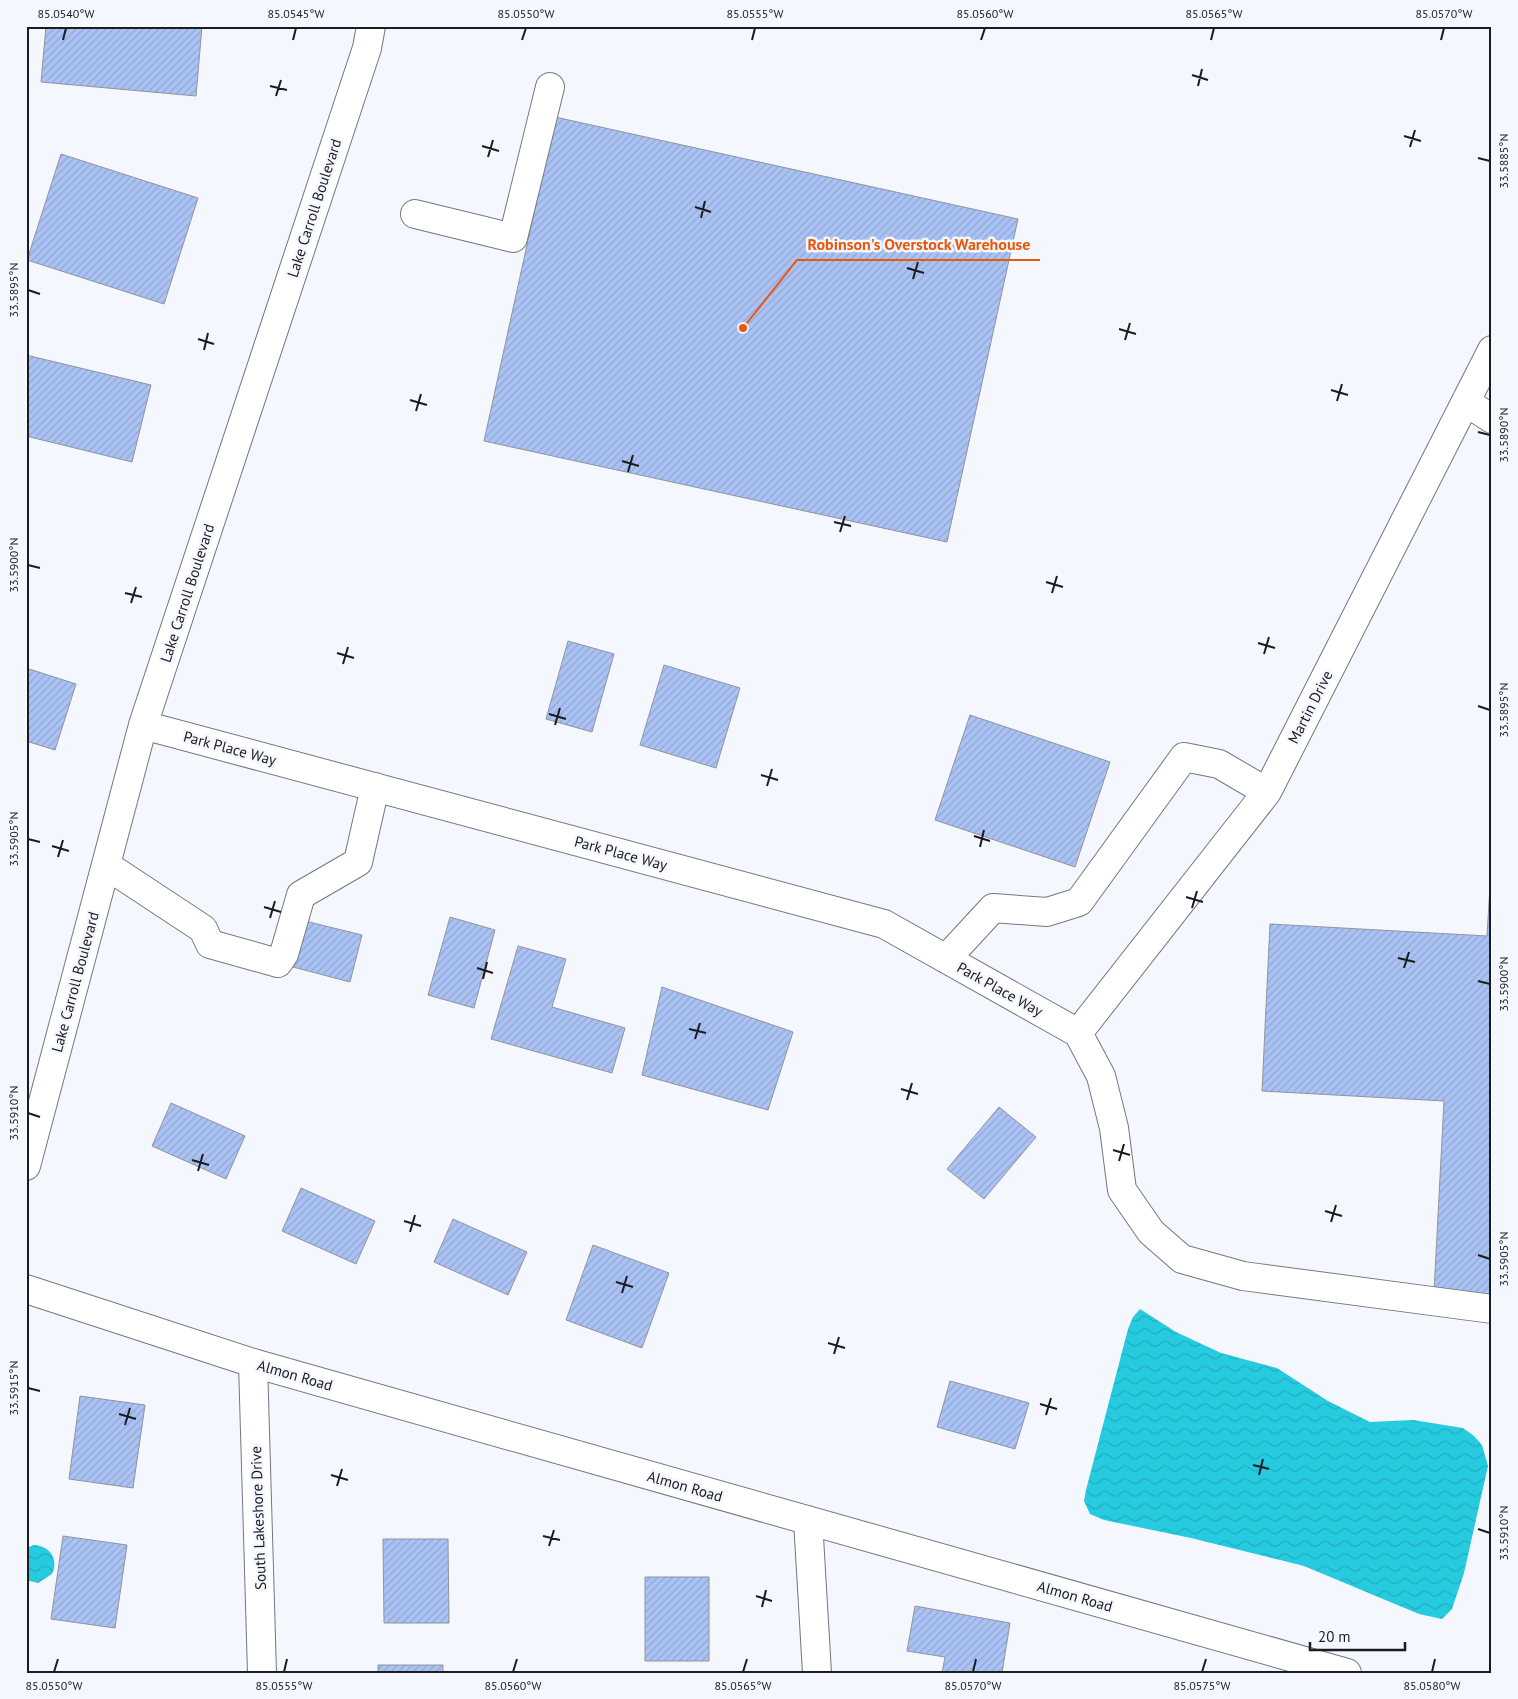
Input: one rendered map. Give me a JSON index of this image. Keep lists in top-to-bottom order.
{
  "streets": {
    "street": [
      "Lake Carroll Boulevard",
      "Martin Drive",
      "Park Place Way",
      "Almon Road",
      "South Lakeshore Drive"
    ]
  },
  "crossings": [
    ["Lake Carroll Boulevard", "Park Place Way"],
    ["Martin Drive", "Park Place Way"],
    ["Almon Road", "South Lakeshore Drive"]
  ],
  "places": ["Robinson's Overstock Warehouse"],
  "scale_bar": "20 m",
  "coordinates": [
    "85.0540°W",
    "85.0545°W",
    "85.0550°W",
    "85.0555°W",
    "85.0560°W",
    "85.0565°W",
    "85.0570°W",
    "33.5885°N",
    "33.5895°N",
    "33.5890°N",
    "33.5900°N",
    "33.5905°N",
    "33.5910°N",
    "33.5915°N",
    "85.0575°W",
    "85.0580°W"
  ]
}
